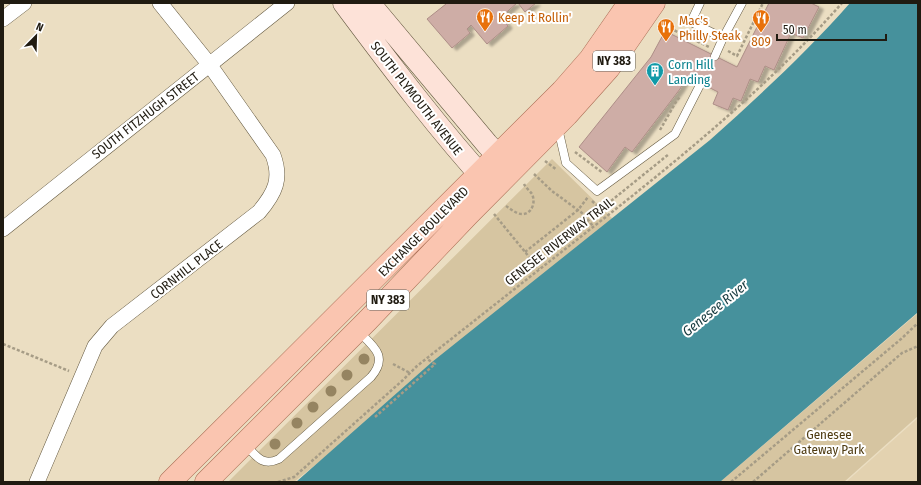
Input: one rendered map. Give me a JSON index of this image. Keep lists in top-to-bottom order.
{
  "streets": {
    "main road": ["NY 383", "SOUTH PLYMOUTH AVENUE", "EXCHANGE BOULEVARD"],
    "street": ["SOUTH FITZHUGH STREET", "CORNHILL PLACE"],
    "path": ["GENESEE RIVERWAY TRAIL"]
  },
  "crossings": [
    ["SOUTH PLYMOUTH AVENUE", "EXCHANGE BOULEVARD"],
    ["SOUTH FITZHUGH STREET", "CORNHILL PLACE"]
  ],
  "water": ["Genesee River"],
  "parks": ["Genesee Gateway Park"],
  "places": {
    "restaurant": ["Keep it Rollin'", "809", "Mac's Philly Steak"],
    "building": ["Corn Hill Landing"]
  },
  "scale_bar": "50 m",
  "north": "top right"
}
